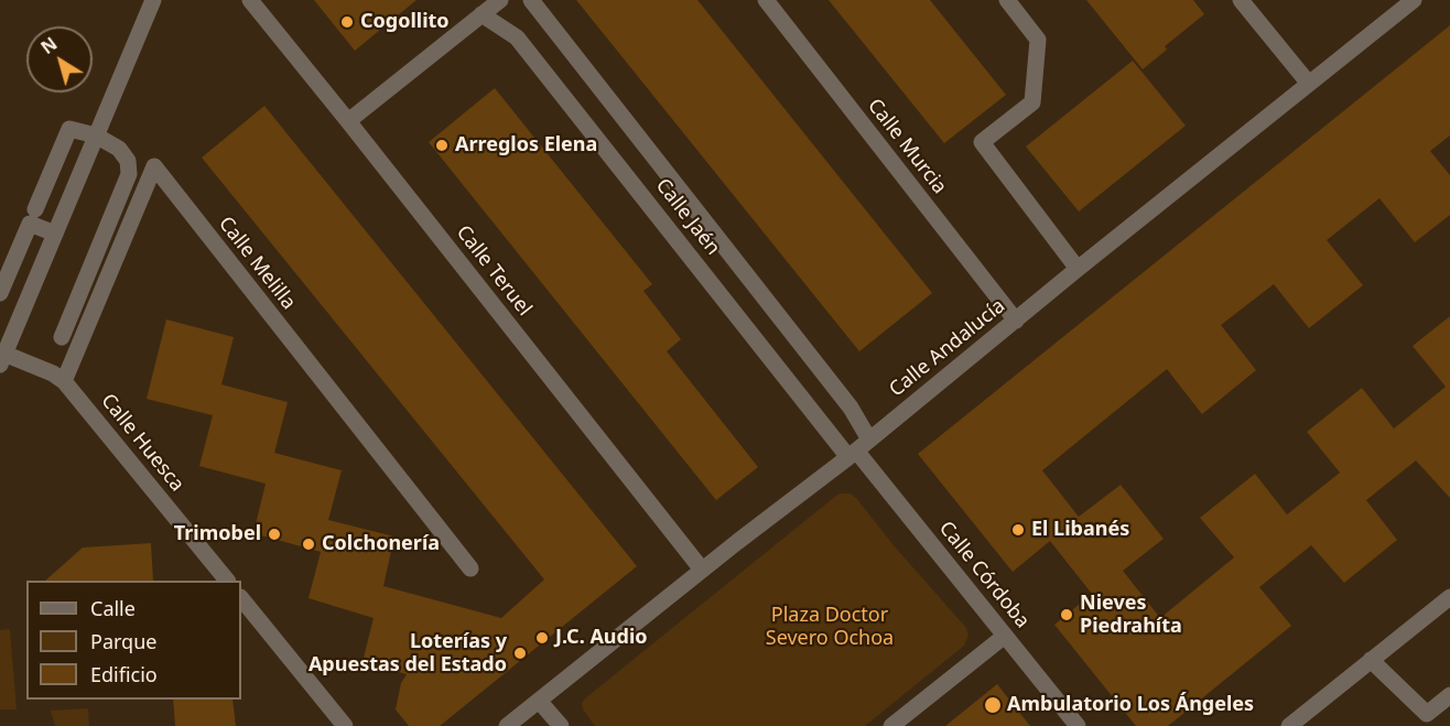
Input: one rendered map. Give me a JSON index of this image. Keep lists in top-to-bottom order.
{
  "streets": {
    "street": [
      "Calle Murcia",
      "Calle Jaén",
      "Calle Melilla",
      "Calle Teruel",
      "Calle Andalucía",
      "Calle Huesca",
      "Calle Córdoba"
    ]
  },
  "crossings": [
    ["Calle Murcia", "Calle Andalucía"],
    ["Calle Jaén", "Calle Andalucía"],
    ["Calle Jaén", "Calle Córdoba"],
    ["Calle Melilla", "Calle Huesca"],
    ["Calle Teruel", "Calle Andalucía"],
    ["Calle Andalucía", "Calle Córdoba"]
  ],
  "parks": ["Plaza Doctor Severo Ochoa"],
  "places": [
    "Cogollito",
    "Arreglos Elena",
    "El Libanés",
    "Trimobel",
    "Colchonería",
    "Nieves Piedrahíta",
    "J.C. Audio",
    "Loterías y Apuestas del Estado",
    "Ambulatorio Los Ángeles"
  ],
  "legend": ["Calle", "Parque", "Edificio"],
  "north": "top left"
}
